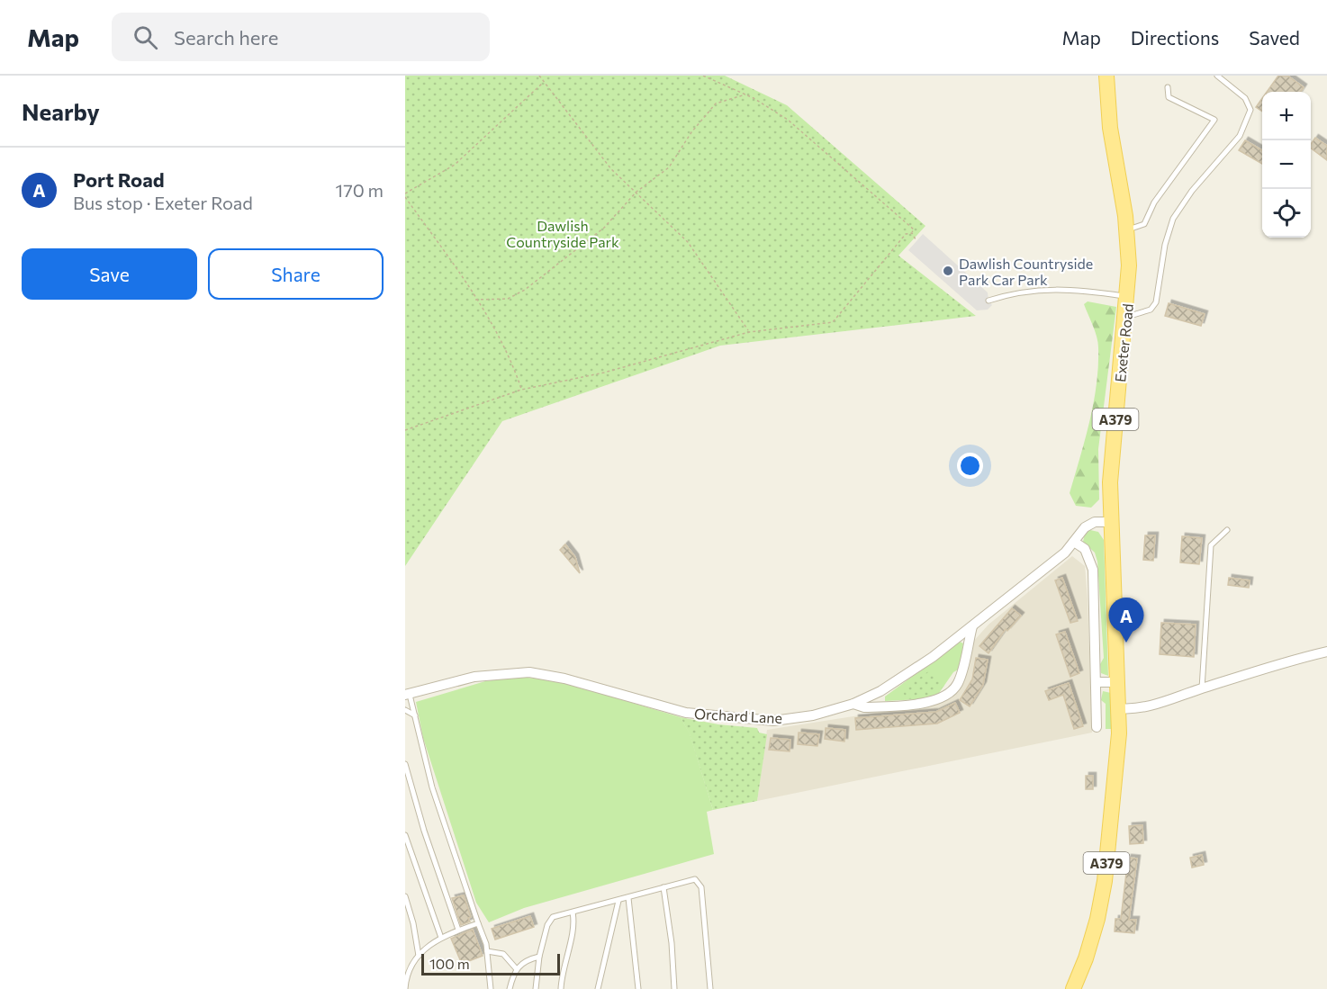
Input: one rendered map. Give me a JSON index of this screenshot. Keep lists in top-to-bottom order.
{
  "streets": {
    "main road": ["Exeter Road", "A379"],
    "street": ["Orchard Lane"]
  },
  "crossings": [
    ["Exeter Road", "A379"],
    ["Exeter Road", "Orchard Lane"]
  ],
  "parks": ["Dawlish Countryside Park"],
  "places": ["Dawlish Countryside Park Car Park"],
  "scale_bar": "100 m",
  "page": {
    "header": "Map",
    "search": "Search here",
    "nav": ["Map", "Directions", "Saved"],
    "heading": "Nearby",
    "map_buttons": ["+", "−"],
    "list": [
      {
        "mark": "A",
        "name": "Port Road",
        "note": "Bus stop · Exeter Road",
        "value": "170 m"
      }
    ],
    "buttons": ["Save", "Share"],
    "pins": "A",
    "scale": "100 m"
  }
}
